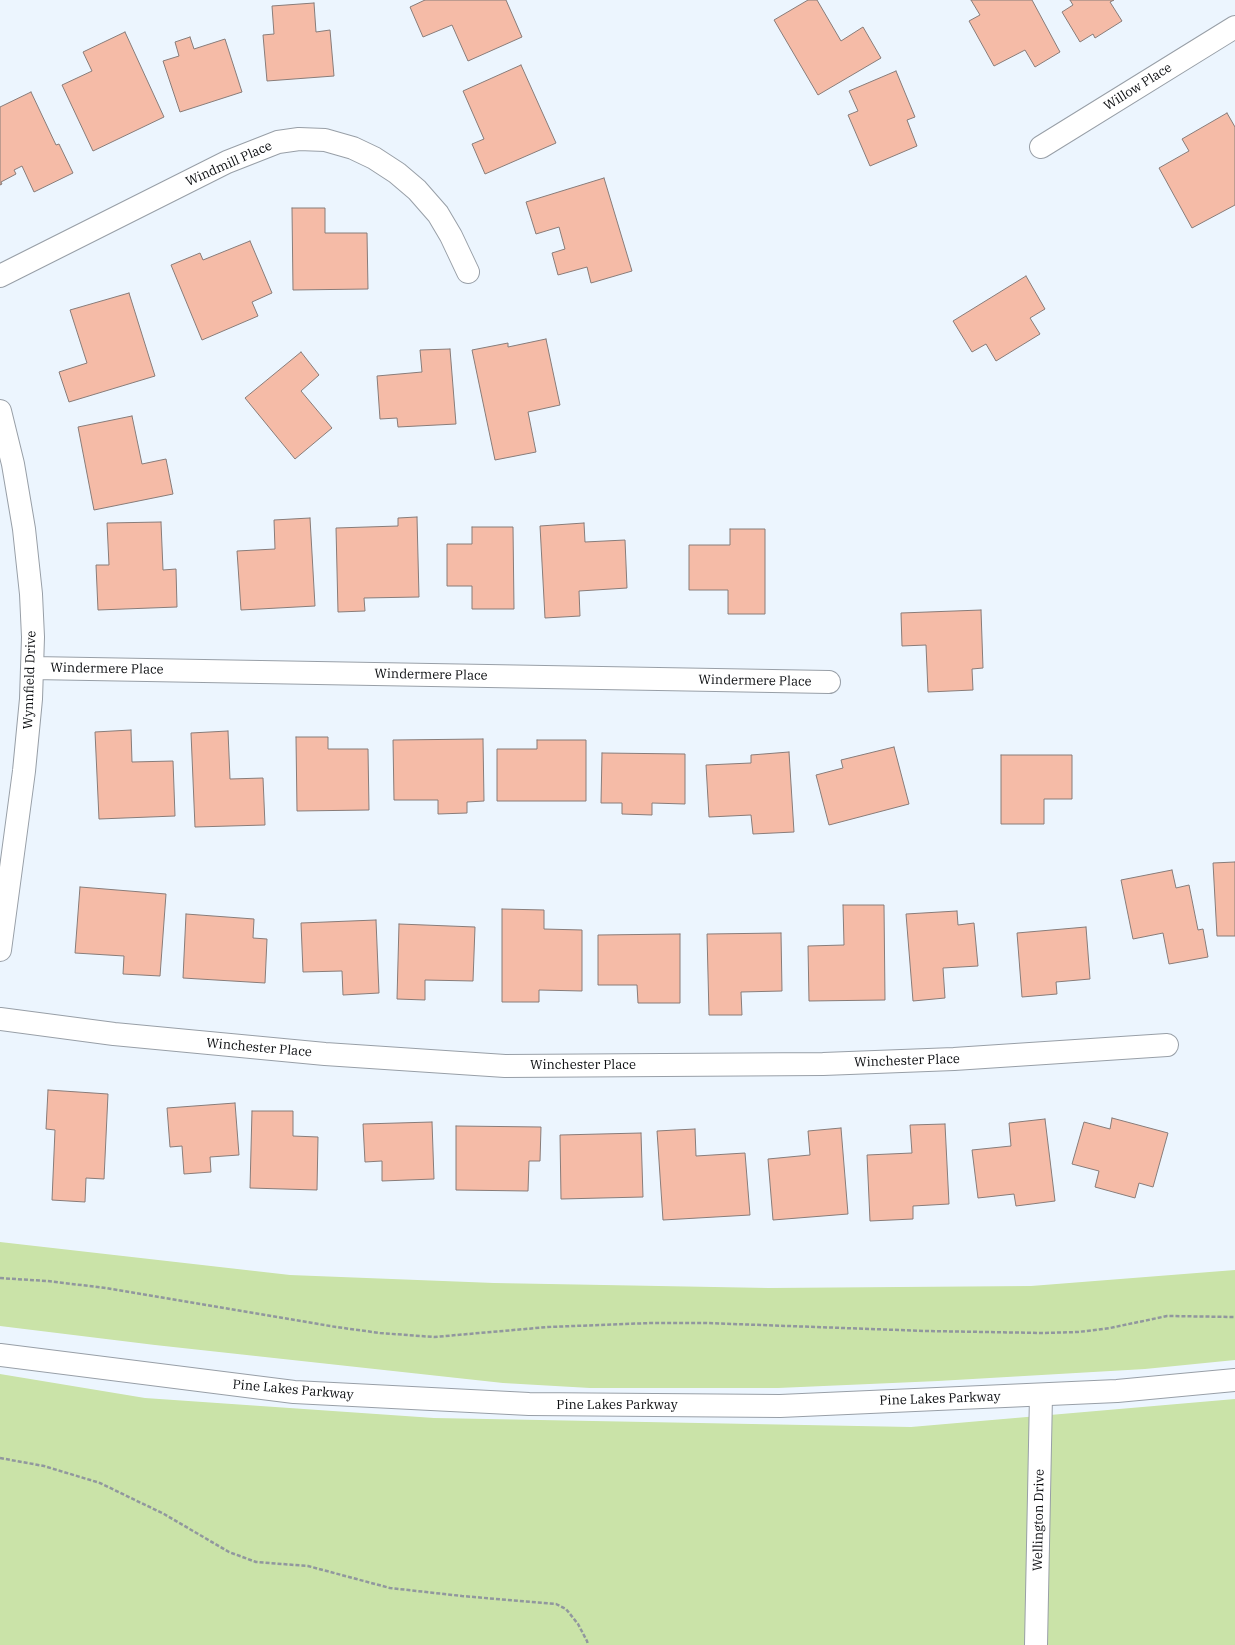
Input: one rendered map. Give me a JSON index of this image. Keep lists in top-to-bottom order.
{
  "streets": {
    "street": [
      "Willow Place",
      "Windmill Place",
      "Windermere Place",
      "Wynnfield Drive",
      "Winchester Place",
      "Pine Lakes Parkway",
      "Wellington Drive"
    ]
  },
  "crossings": [
    ["Windermere Place", "Wynnfield Drive"],
    ["Pine Lakes Parkway", "Wellington Drive"]
  ]
}
